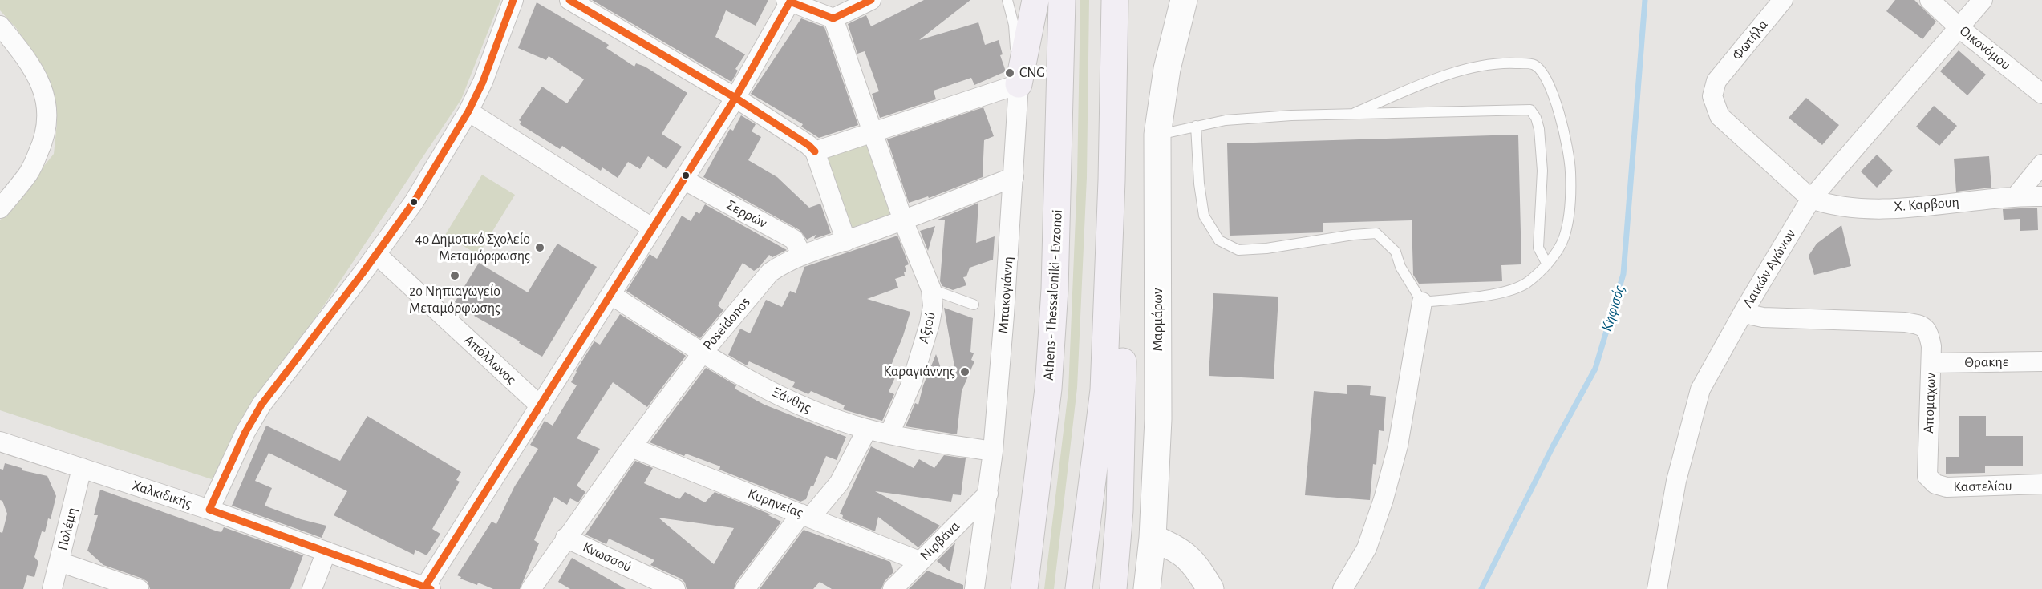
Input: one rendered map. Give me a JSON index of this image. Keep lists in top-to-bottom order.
{
  "streets": {
    "highway": ["Athens - Thessaloniki - Evzonoi"],
    "main road": ["Μαρμάρων"],
    "street": [
      "Φωτήλα",
      "Οικονόμου",
      "Χ. Καρβουη",
      "Σερρών",
      "Λαικών Αγώνων",
      "Μπακογιάννη",
      "Poseidonos",
      "Αξιού",
      "Απόλλωνος",
      "Θρακηε",
      "Ξάνθης",
      "Απομαχων",
      "Καστελίου",
      "Χαλκιδικής",
      "Κυρηνείας",
      "Πολέμη",
      "Νιρβάνα",
      "Κνωσσού"
    ]
  },
  "crossings": [
    ["Φωτήλα", "Χ. Καρβουη"],
    ["Φωτήλα", "Λαικών Αγώνων"],
    ["Οικονόμου", "Λαικών Αγώνων"],
    ["Χ. Καρβουη", "Λαικών Αγώνων"],
    ["Σερρών", "Poseidonos"],
    ["Λαικών Αγώνων", "Απομαχων"],
    ["Μπακογιάννη", "Poseidonos"],
    ["Μπακογιάννη", "Ξάνθης"],
    ["Μπακογιάννη", "Νιρβάνα"],
    ["Poseidonos", "Αξιού"],
    ["Poseidonos", "Ξάνθης"],
    ["Poseidonos", "Κυρηνείας"],
    ["Poseidonos", "Κνωσσού"],
    ["Αξιού", "Ξάνθης"],
    ["Θρακηε", "Απομαχων"],
    ["Απομαχων", "Καστελίου"],
    ["Χαλκιδικής", "Πολέμη"],
    ["Κυρηνείας", "Νιρβάνα"]
  ],
  "water": ["Κηφισός"],
  "places": [
    "CNG",
    "4ο Δημοτικό Σχολείο Μεταμόρφωσης",
    "2ο Νηπιαγωγείο Μεταμόρφωσης",
    "Καραγιάννης"
  ]
}
